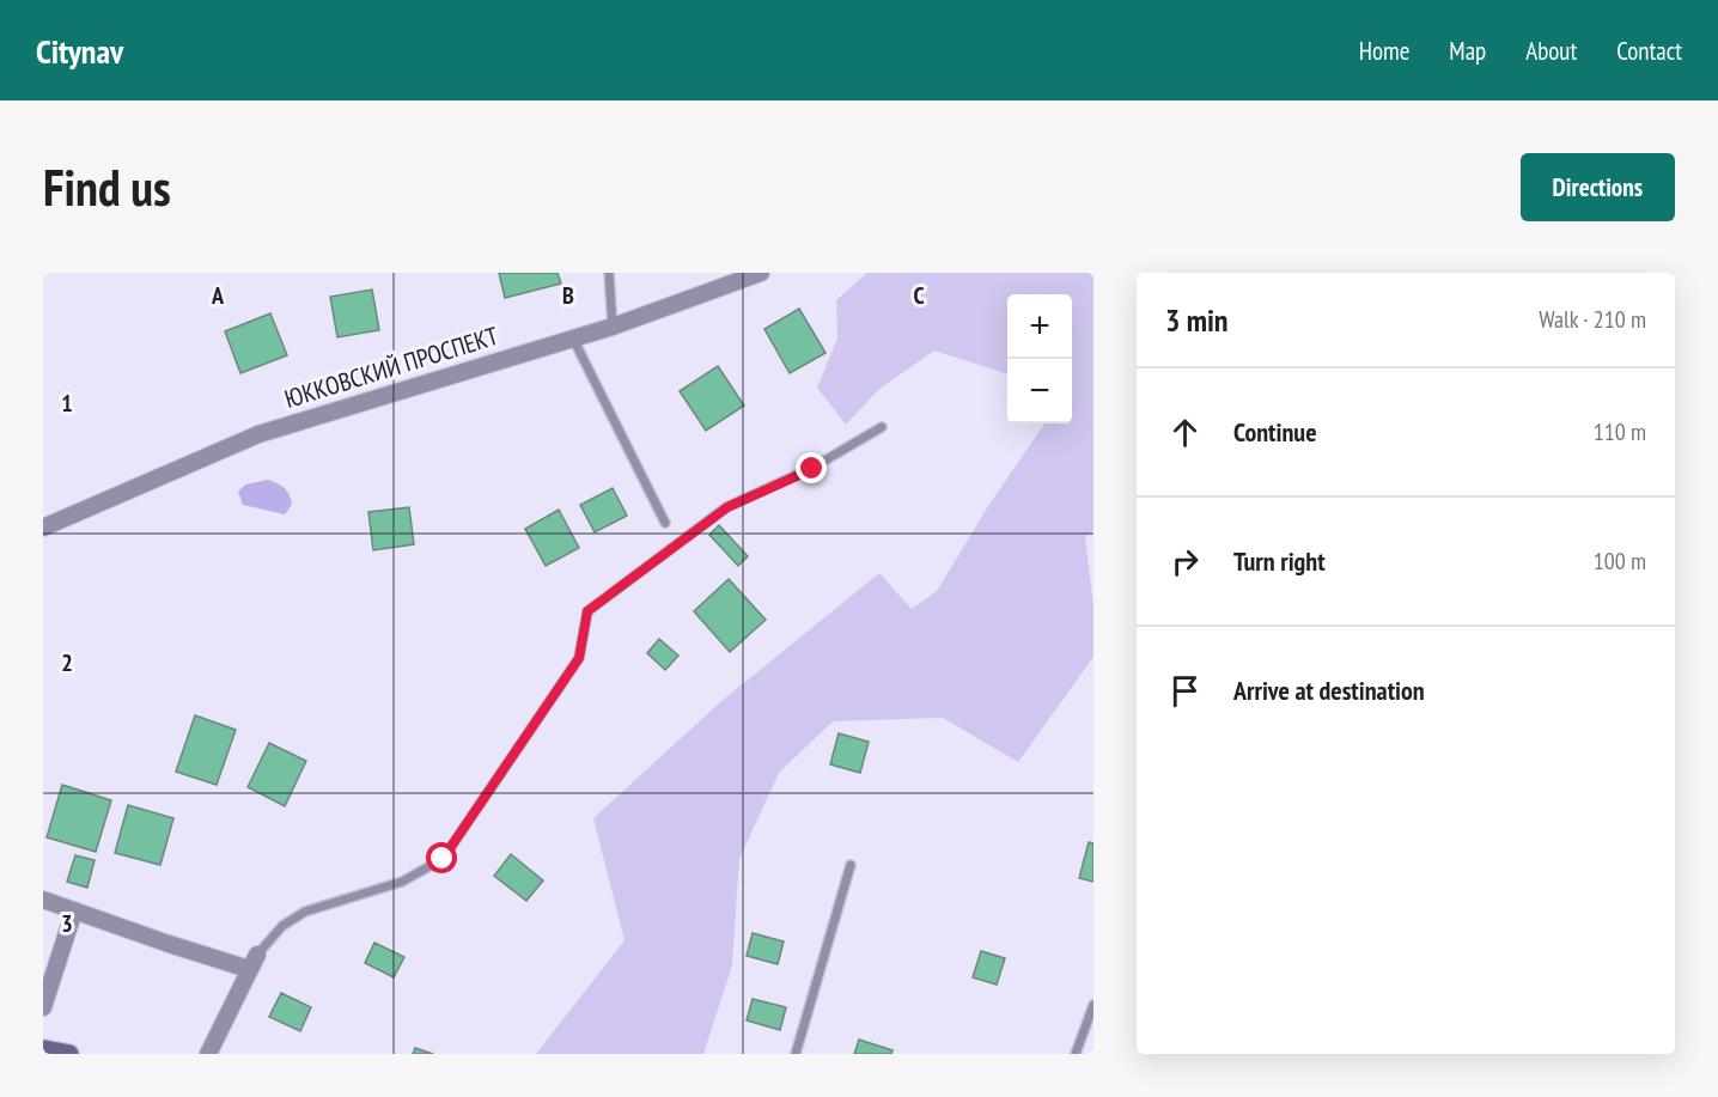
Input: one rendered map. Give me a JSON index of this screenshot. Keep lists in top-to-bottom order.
{
  "streets": {
    "street": ["ЮККОВСКИЙ ПРОСПЕКТ"]
  },
  "page": {
    "header": "Citynav",
    "nav": [
      "Home",
      "Map",
      "About",
      "Contact"
    ],
    "buttons": "Directions",
    "title": "Find us",
    "heading": ["3 min", "Walk · 210 m"],
    "map_buttons": ["+", "−"],
    "list": [
      ["Continue", "110 m"],
      ["Turn right", "100 m"],
      "Arrive at destination"
    ]
  },
  "grid": {
    "columns": ["A", "B", "C"],
    "rows": ["1", "2", "3"]
  }
}
